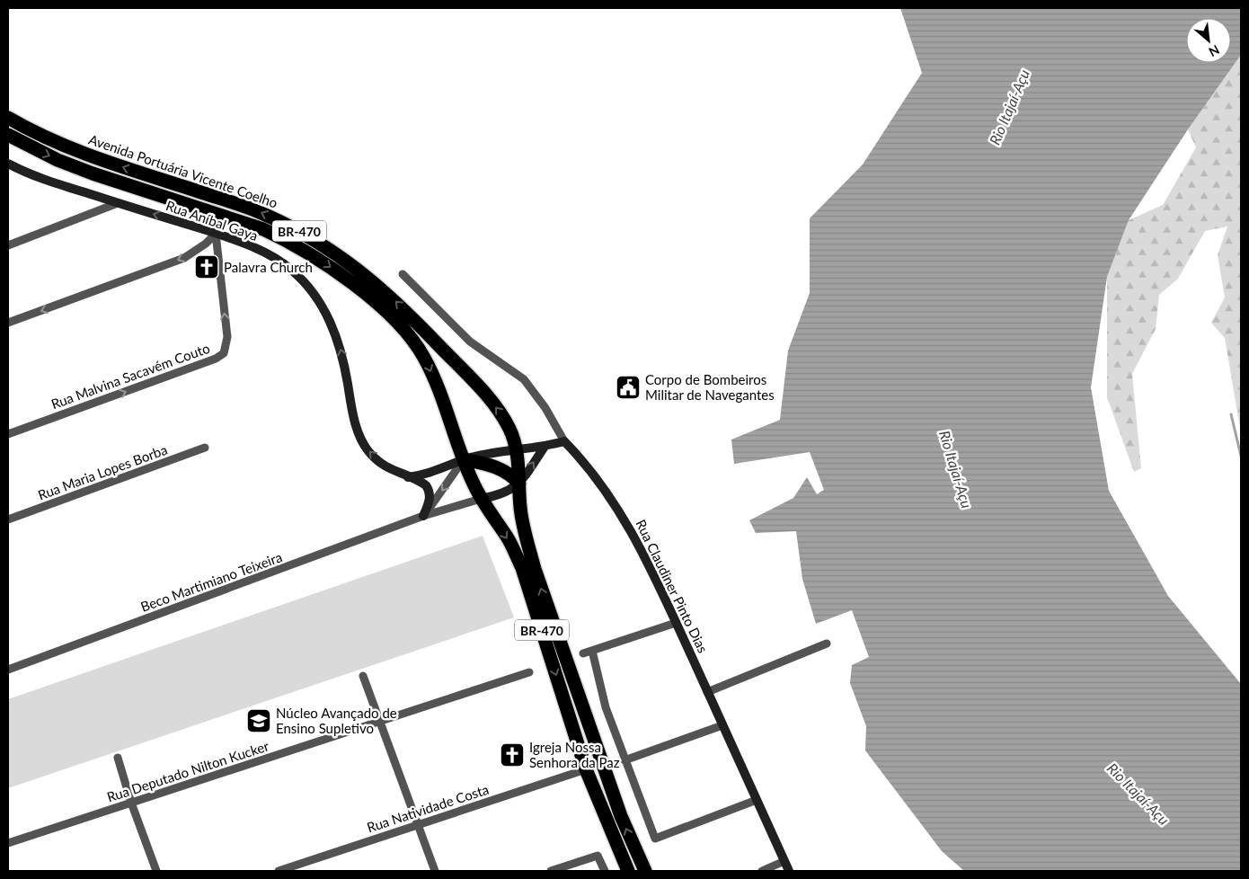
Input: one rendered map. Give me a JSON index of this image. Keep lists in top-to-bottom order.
{
  "streets": {
    "highway": ["Avenida Portuária Vicente Coelho", "BR-470"],
    "main road": ["Rua Aníbal Gaya", "Rua Claudiner Pinto Dias"],
    "street": [
      "Rua Malvina Sacavém Couto",
      "Rua Maria Lopes Borba",
      "Beco Martimiano Teixeira",
      "Rua Deputado Nilton Kucker",
      "Rua Natividade Costa"
    ]
  },
  "crossings": [
    ["Rua Aníbal Gaya", "Rua Malvina Sacavém Couto"],
    ["Rua Aníbal Gaya", "Beco Martimiano Teixeira"],
    ["BR-470", "Beco Martimiano Teixeira"],
    ["BR-470", "Rua Natividade Costa"]
  ],
  "one_way": ["Rua Aníbal Gaya", "Rua Malvina Sacavém Couto"],
  "water": ["Rio Itajaí-Açu"],
  "places": {
    "church": ["Palavra Church", "Igreja Nossa Senhora da Paz"],
    "public building": ["Corpo de Bombeiros Militar de Navegantes"],
    "school or university": ["Núcleo Avançado de Ensino Supletivo"]
  },
  "north": "bottom right"
}
